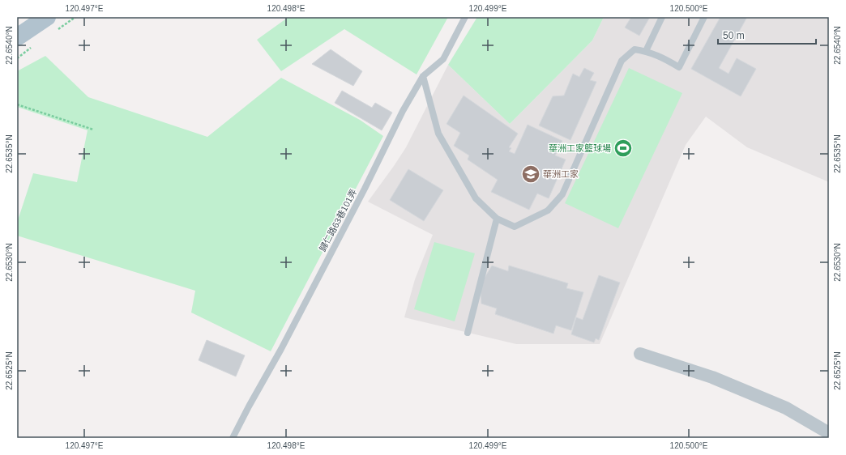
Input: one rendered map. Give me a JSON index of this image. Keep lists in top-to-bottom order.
{
  "streets": {
    "lane": ["歸仁路63巷101弄"]
  },
  "places": {
    "sports": ["華洲工家籃球場"],
    "school or university": ["華洲工家"]
  },
  "scale_bar": "50 m",
  "coordinates": [
    "120.497°E",
    "120.498°E",
    "120.499°E",
    "120.500°E",
    "22.6540°N",
    "22.6535°N",
    "22.6530°N",
    "22.6525°N"
  ]
}
